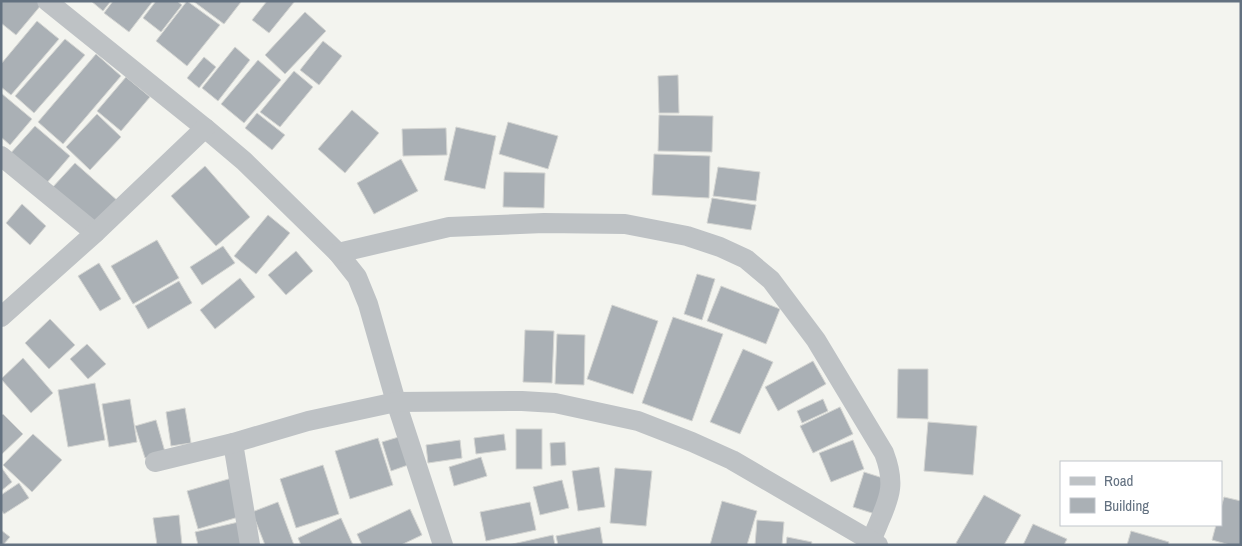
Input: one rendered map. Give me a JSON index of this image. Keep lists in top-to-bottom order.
{
  "legend": ["Road", "Building"]
}
